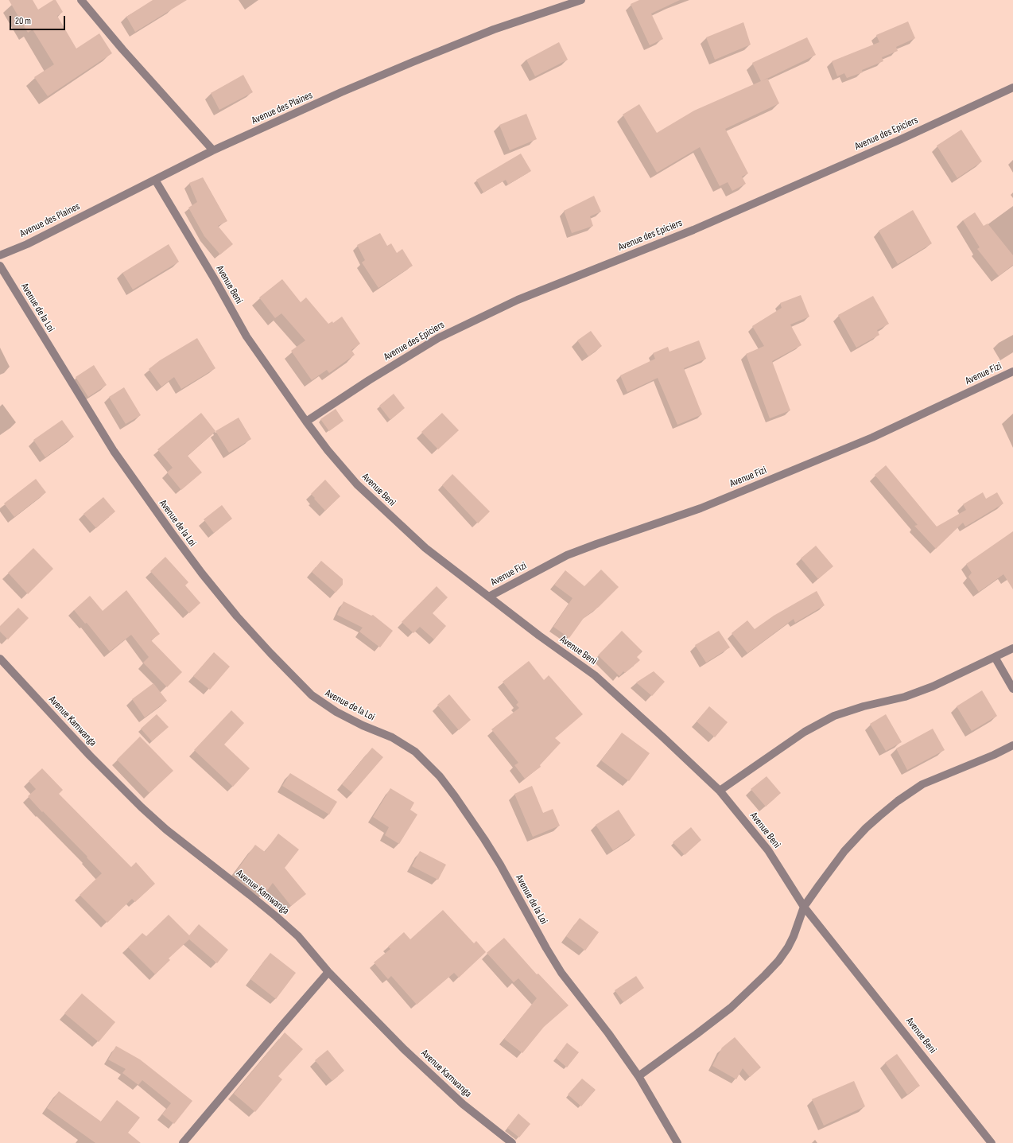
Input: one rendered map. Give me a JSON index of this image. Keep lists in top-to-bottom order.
{
  "streets": {
    "street": [
      "Avenue des Plaines",
      "Avenue des Epiciers",
      "Avenue Beni",
      "Avenue de la Loi",
      "Avenue Fizi",
      "Avenue Kamwanga"
    ]
  },
  "crossings": [
    ["Avenue des Plaines", "Avenue Beni"],
    ["Avenue des Epiciers", "Avenue Beni"],
    ["Avenue Beni", "Avenue Fizi"]
  ],
  "scale_bar": "20 m"
}
